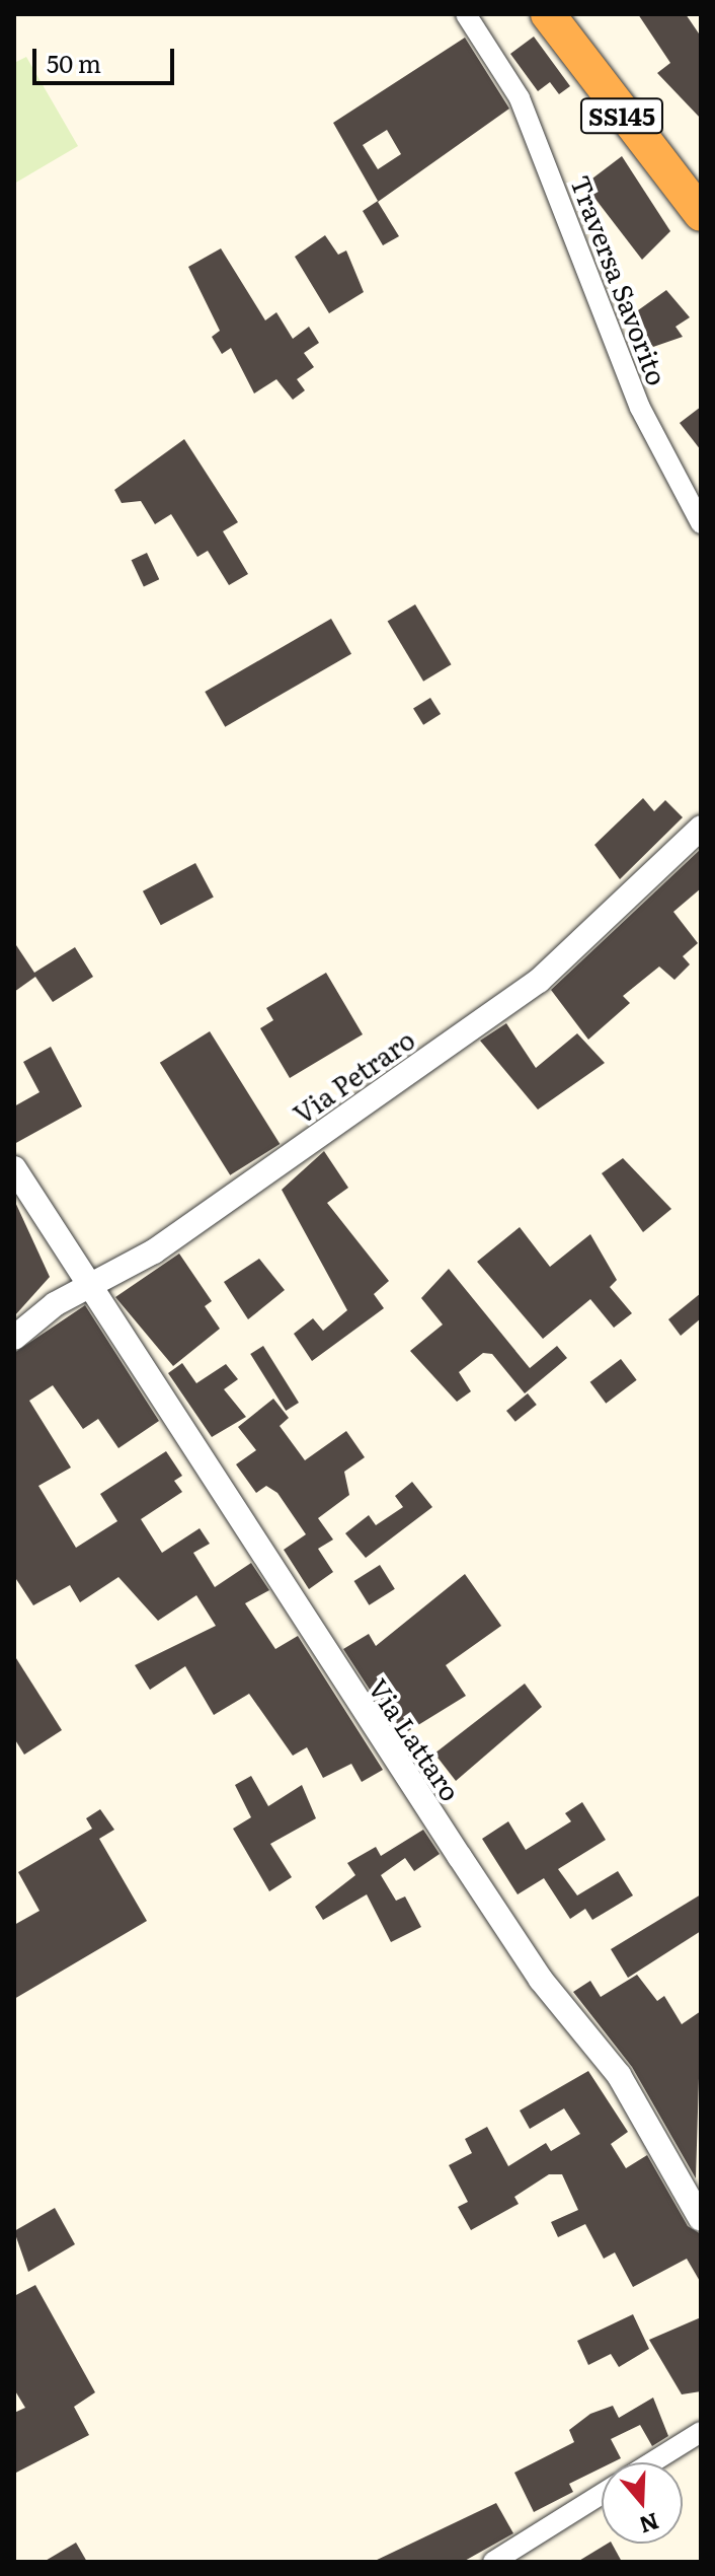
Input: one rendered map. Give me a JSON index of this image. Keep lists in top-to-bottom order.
{
  "streets": {
    "highway": ["SS145"],
    "street": ["Traversa Savorito", "Via Petraro", "Via Lattaro"]
  },
  "crossings": [
    ["Via Petraro", "Via Lattaro"]
  ],
  "scale_bar": "50 m",
  "north": "bottom"
}
